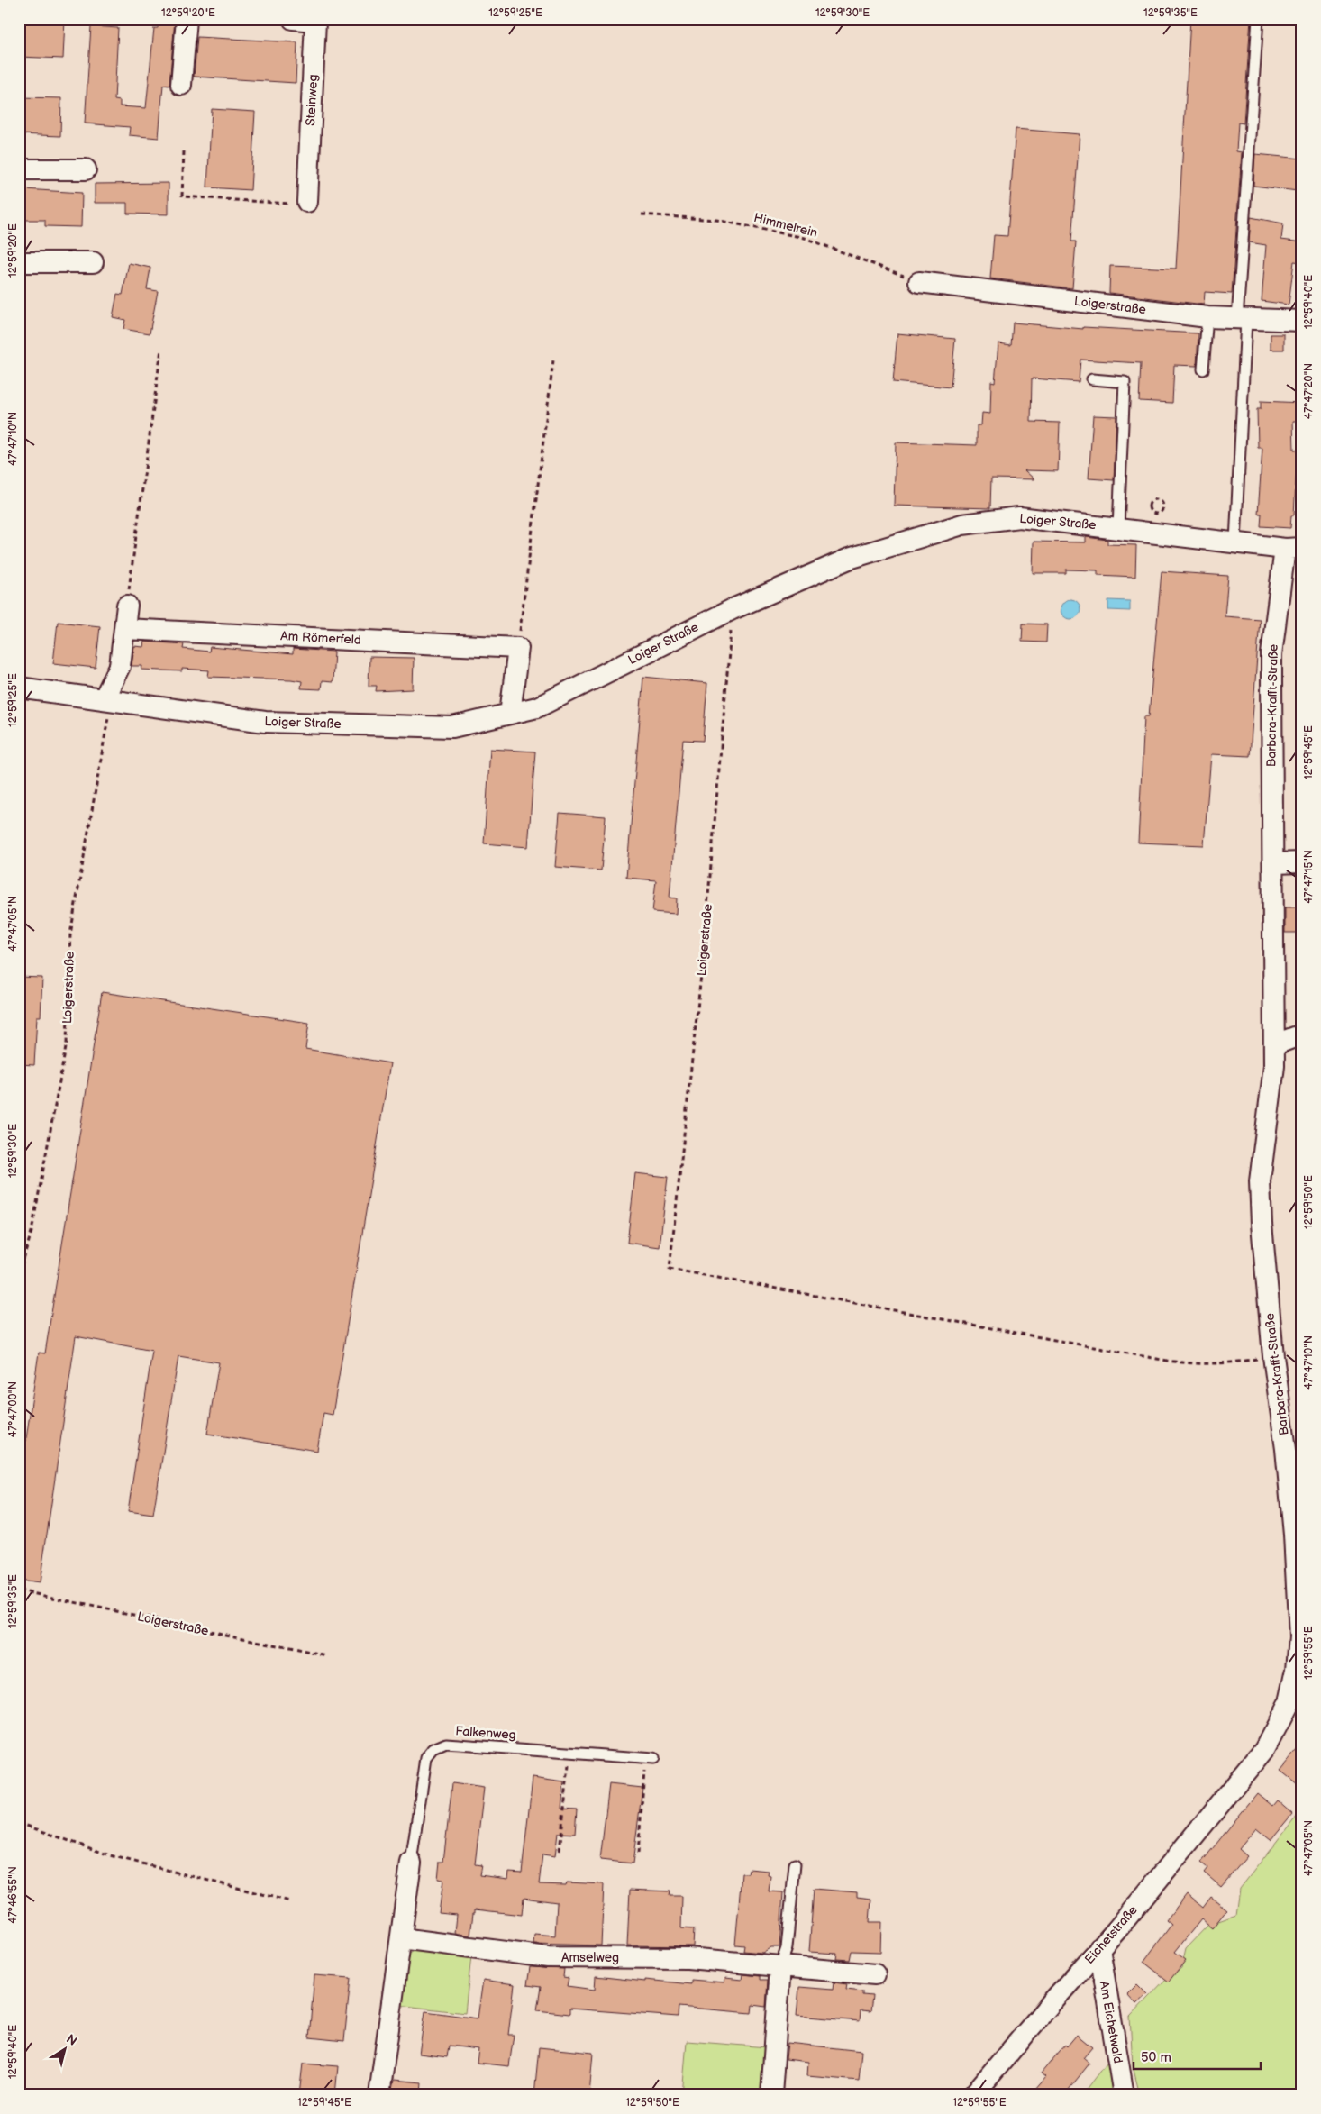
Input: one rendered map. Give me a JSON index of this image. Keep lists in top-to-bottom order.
{
  "streets": {
    "street": [
      "Steinweg",
      "Loigerstraße",
      "Loiger Straße",
      "Am Römerfeld",
      "Barbara-Krafft-Straße",
      "Eichetstraße",
      "Amselweg",
      "Am Eichetwald"
    ],
    "lane": ["Falkenweg"],
    "path": ["Himmelrein"]
  },
  "crossings": [
    ["Himmelrein", "Loigerstraße"],
    ["Loigerstraße", "Loiger Straße"],
    ["Loigerstraße", "Barbara-Krafft-Straße"],
    ["Loiger Straße", "Barbara-Krafft-Straße"],
    ["Barbara-Krafft-Straße", "Eichetstraße"],
    ["Eichetstraße", "Am Eichetwald"]
  ],
  "scale_bar": "50 m",
  "north": "top right",
  "coordinates": [
    "12°59'20\"E",
    "12°59'25\"E",
    "12°59'30\"E",
    "12°59'35\"E",
    "12°59'40\"E",
    "47°47'20\"N",
    "47°47'10\"N",
    "12°59'45\"E",
    "47°47'15\"N",
    "47°47'05\"N",
    "12°59'50\"E",
    "47°47'00\"N",
    "12°59'55\"E",
    "47°46'55\"N"
  ]
}
